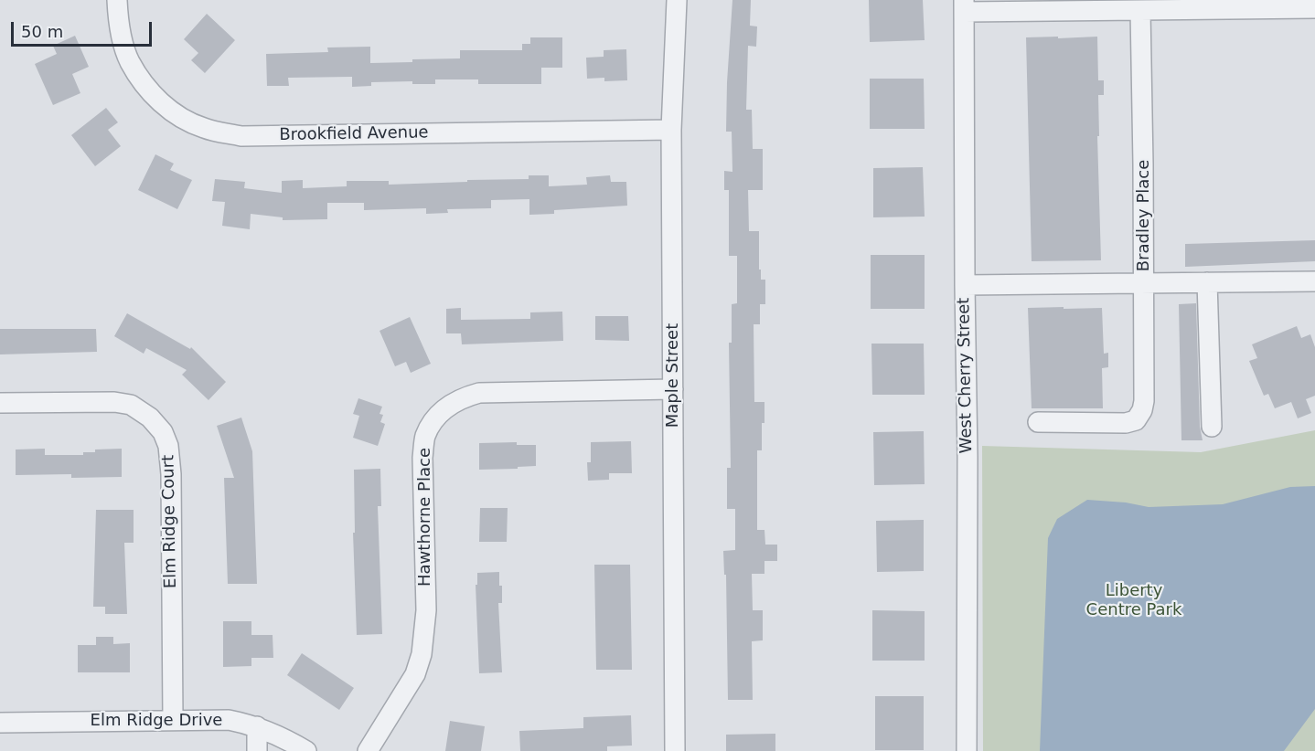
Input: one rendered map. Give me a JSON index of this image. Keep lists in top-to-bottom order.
{
  "streets": {
    "street": [
      "Brookfield Avenue",
      "Bradley Place",
      "Maple Street",
      "West Cherry Street",
      "Hawthorne Place",
      "Elm Ridge Court",
      "Elm Ridge Drive"
    ]
  },
  "crossings": [
    ["Brookfield Avenue", "Maple Street"],
    ["Maple Street", "Hawthorne Place"],
    ["Elm Ridge Court", "Elm Ridge Drive"]
  ],
  "parks": ["Liberty Centre Park"],
  "scale_bar": "50 m"
}
